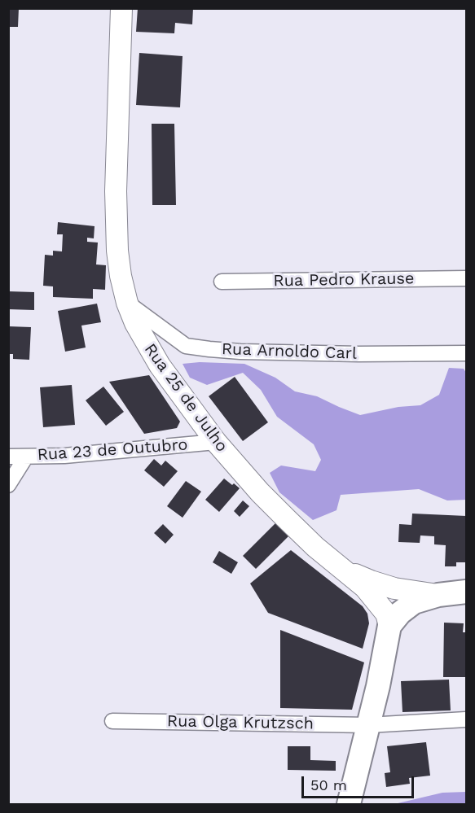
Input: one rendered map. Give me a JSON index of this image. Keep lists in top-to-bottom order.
{
  "streets": {
    "main road": ["Rua 25 de Julho"],
    "street": [
      "Rua Pedro Krause",
      "Rua Arnoldo Carl",
      "Rua 23 de Outubro",
      "Rua Olga Krutzsch"
    ]
  },
  "crossings": [
    ["Rua Arnoldo Carl", "Rua 25 de Julho"],
    ["Rua 25 de Julho", "Rua 23 de Outubro"]
  ],
  "scale_bar": "50 m"
}
